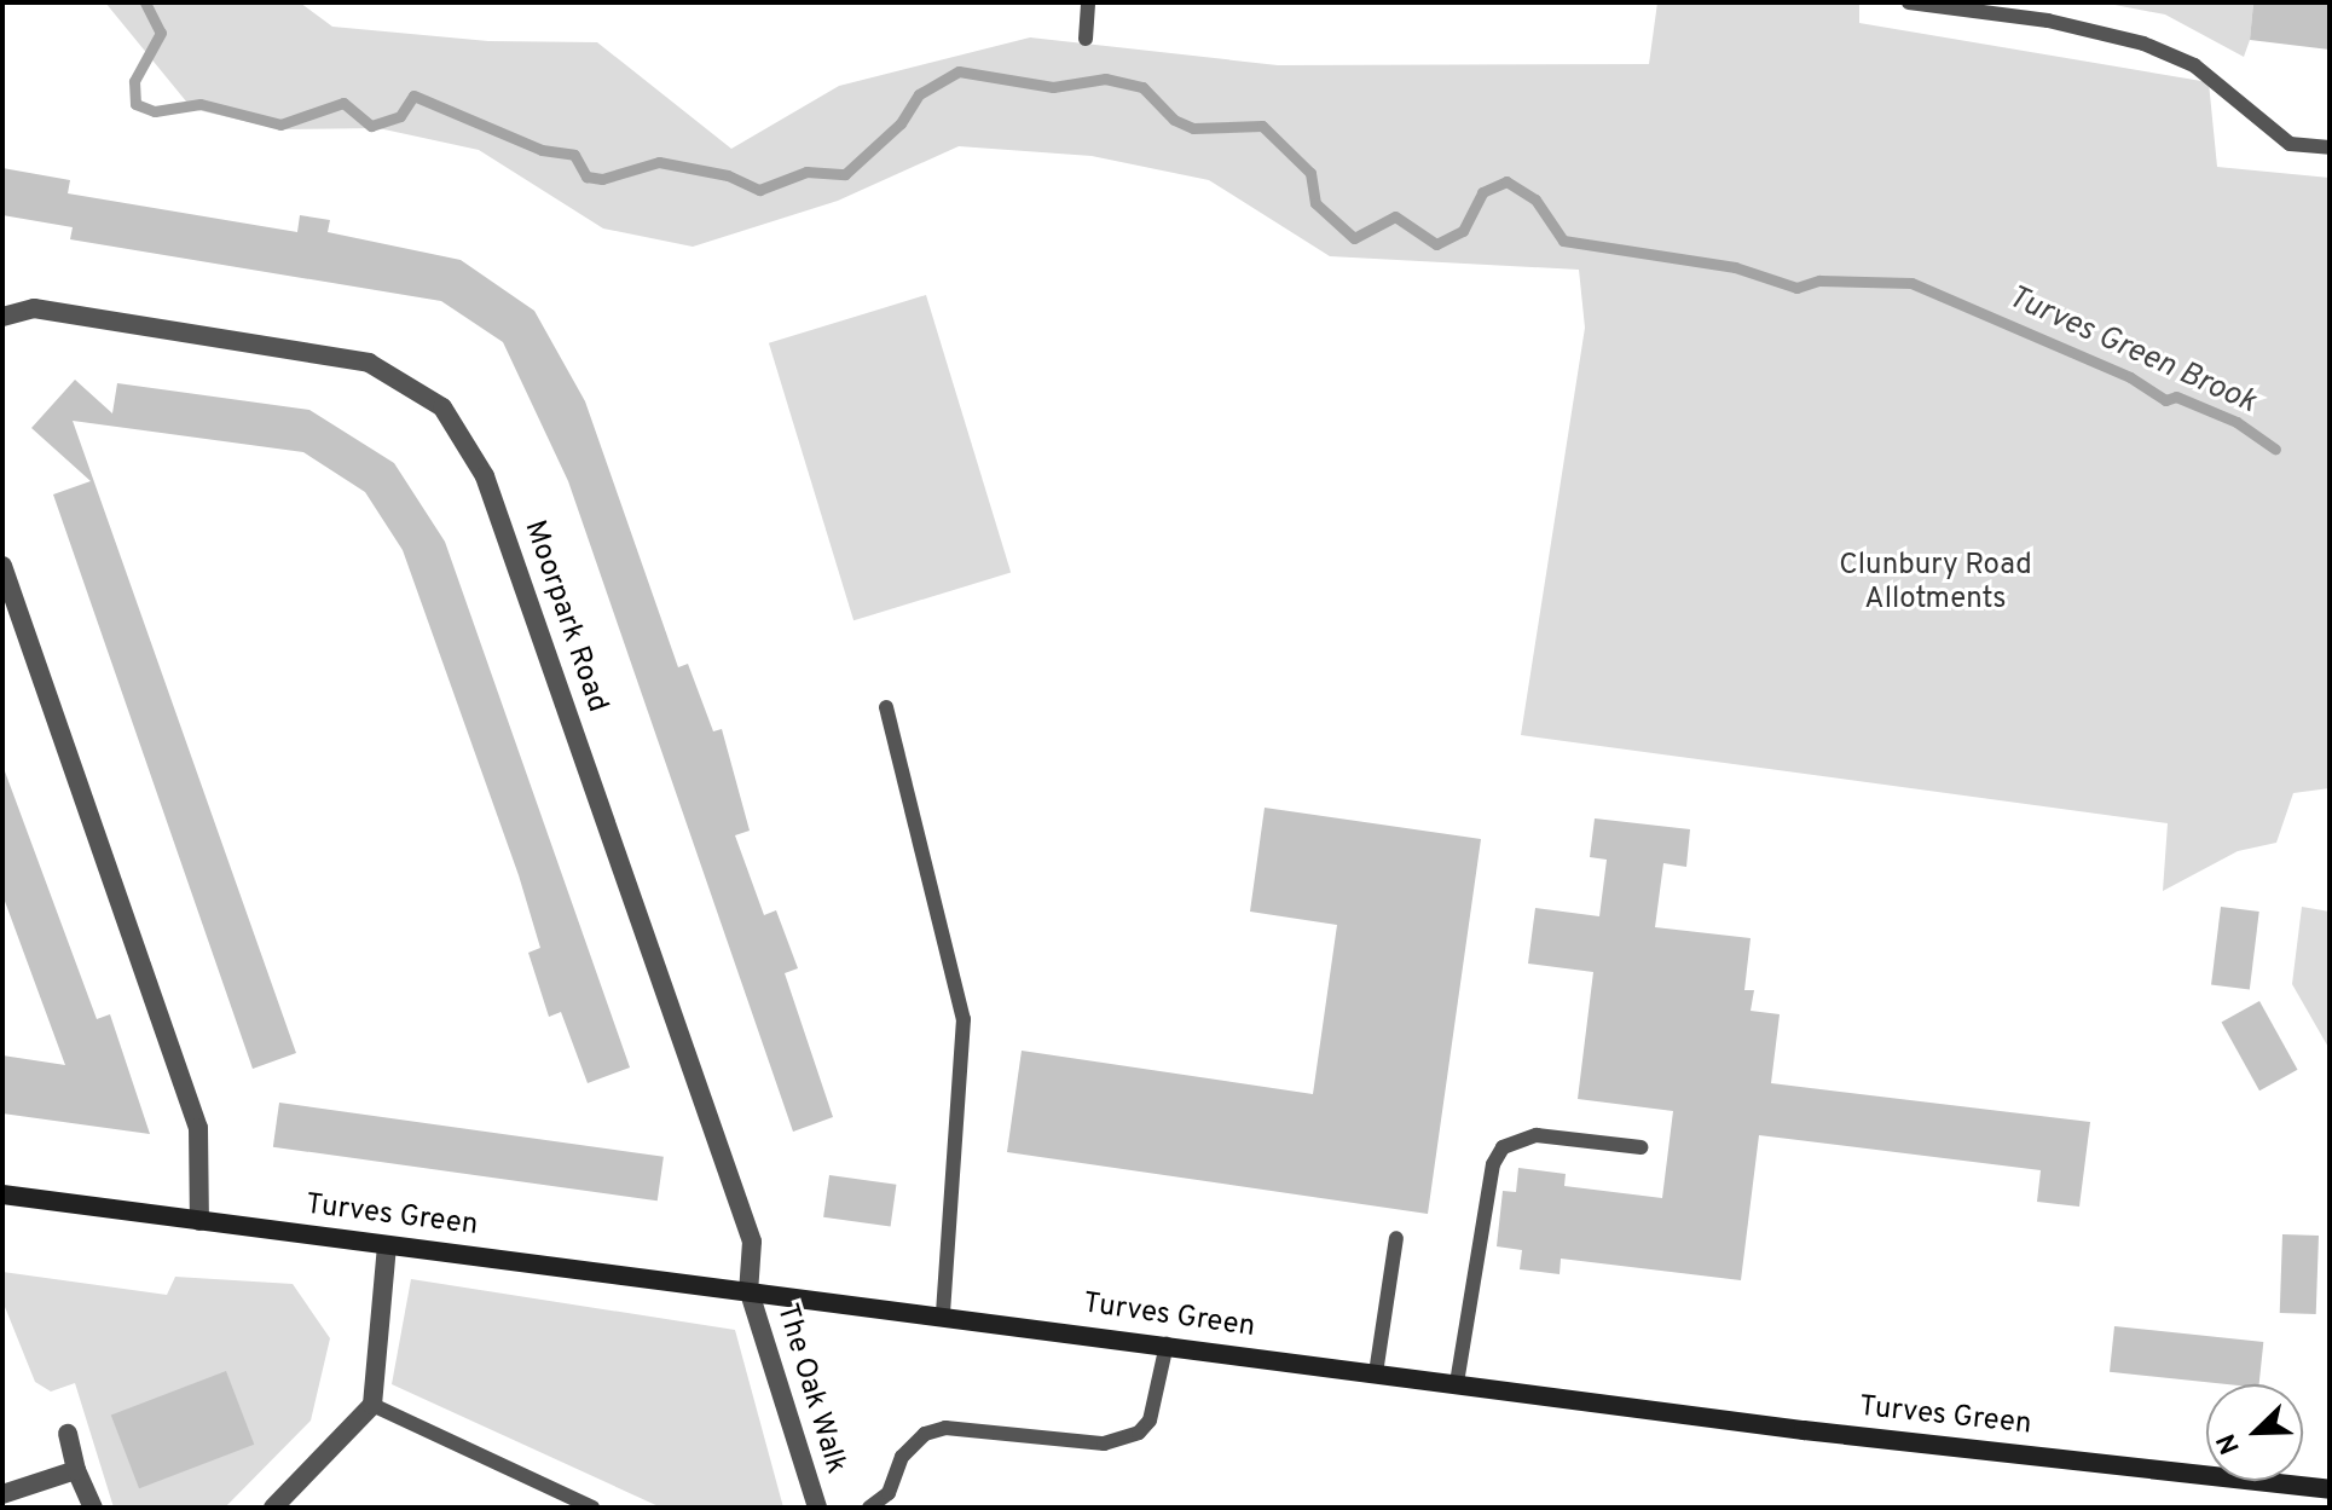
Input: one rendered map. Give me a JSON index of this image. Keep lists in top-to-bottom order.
{
  "streets": {
    "street": ["Moorpark Road", "Turves Green", "The Oak Walk"]
  },
  "crossings": [
    ["Moorpark Road", "Turves Green"],
    ["Moorpark Road", "The Oak Walk"],
    ["Turves Green", "The Oak Walk"]
  ],
  "water": ["Turves Green Brook"],
  "parks": ["Clunbury Road Allotments"],
  "north": "bottom left"
}
